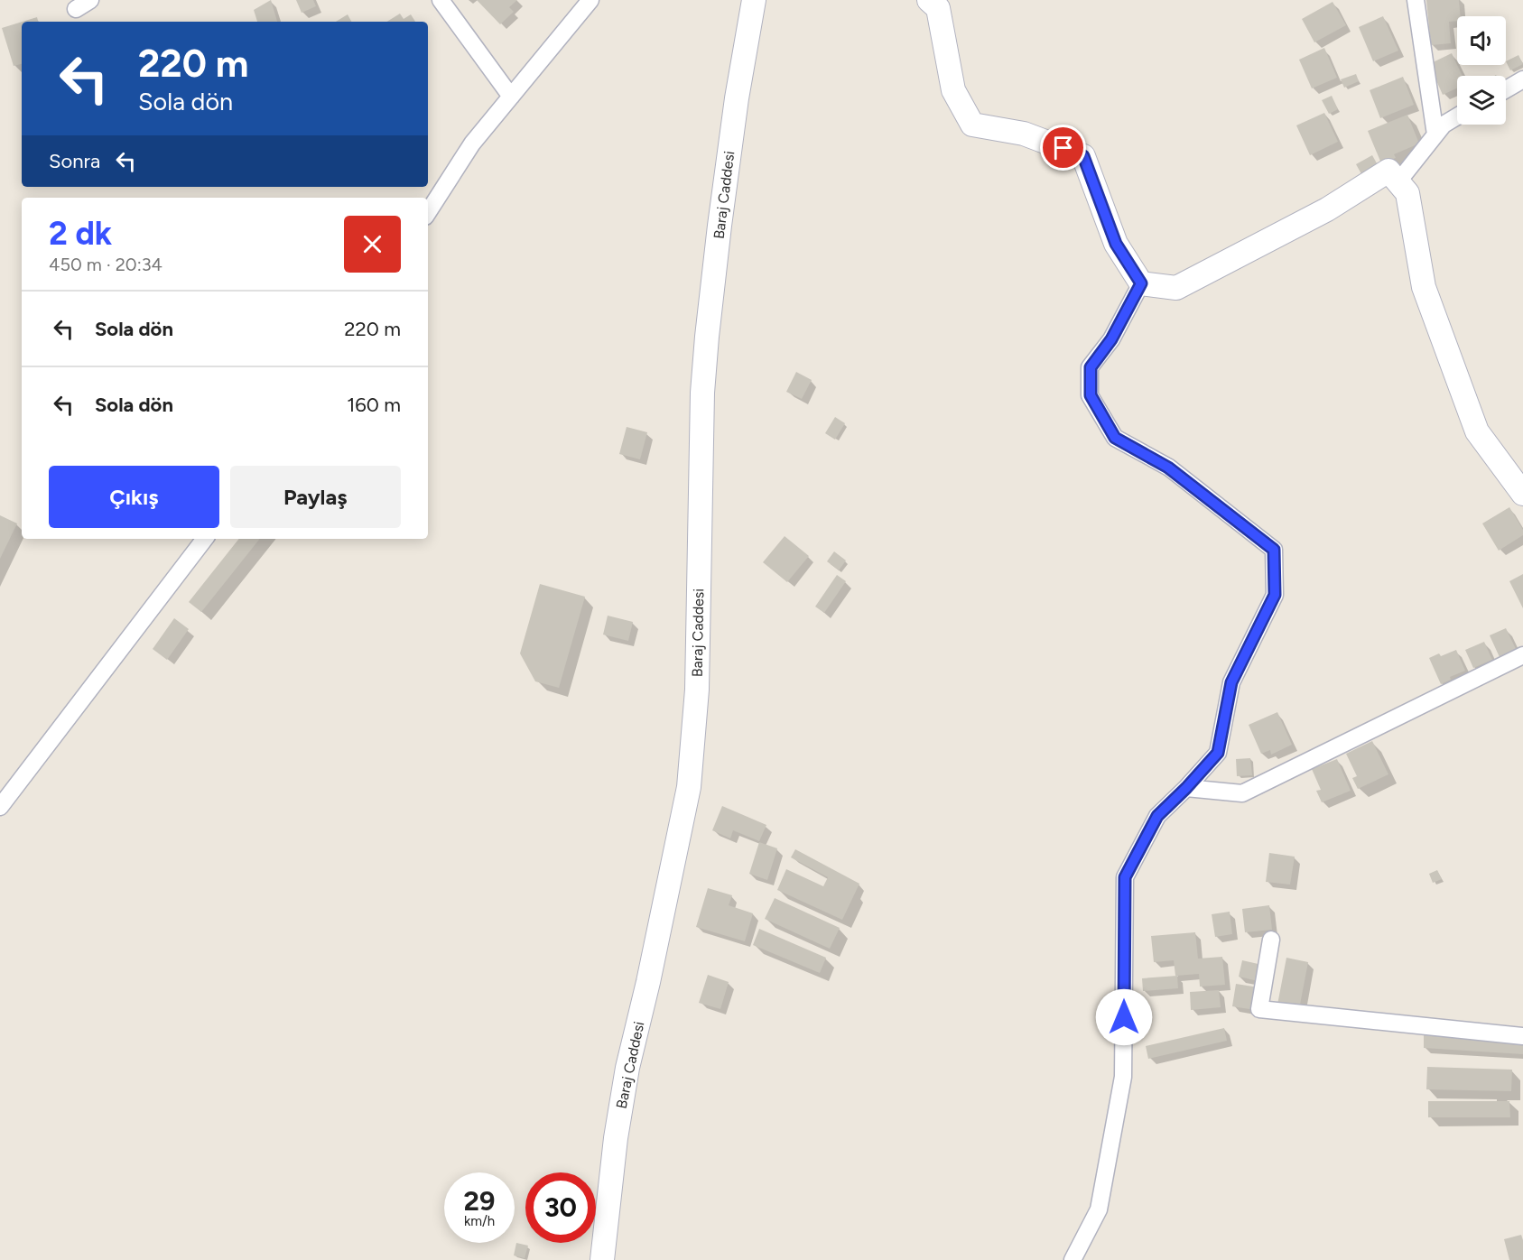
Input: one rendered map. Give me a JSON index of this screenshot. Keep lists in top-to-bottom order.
{
  "streets": {
    "main road": ["Baraj Caddesi"]
  },
  "page": {
    "turn": ["220 m", "Sola dön"],
    "then": "Sonra",
    "heading": ["2 dk", "450 m · 20:34"],
    "list": [
      {
        "name": "Sola dön",
        "value": "220 m"
      },
      {
        "name": "Sola dön",
        "value": "160 m"
      }
    ],
    "buttons": ["Çıkış", "Paylaş"],
    "speed": "29 km/h",
    "limit": "30"
  }
}
